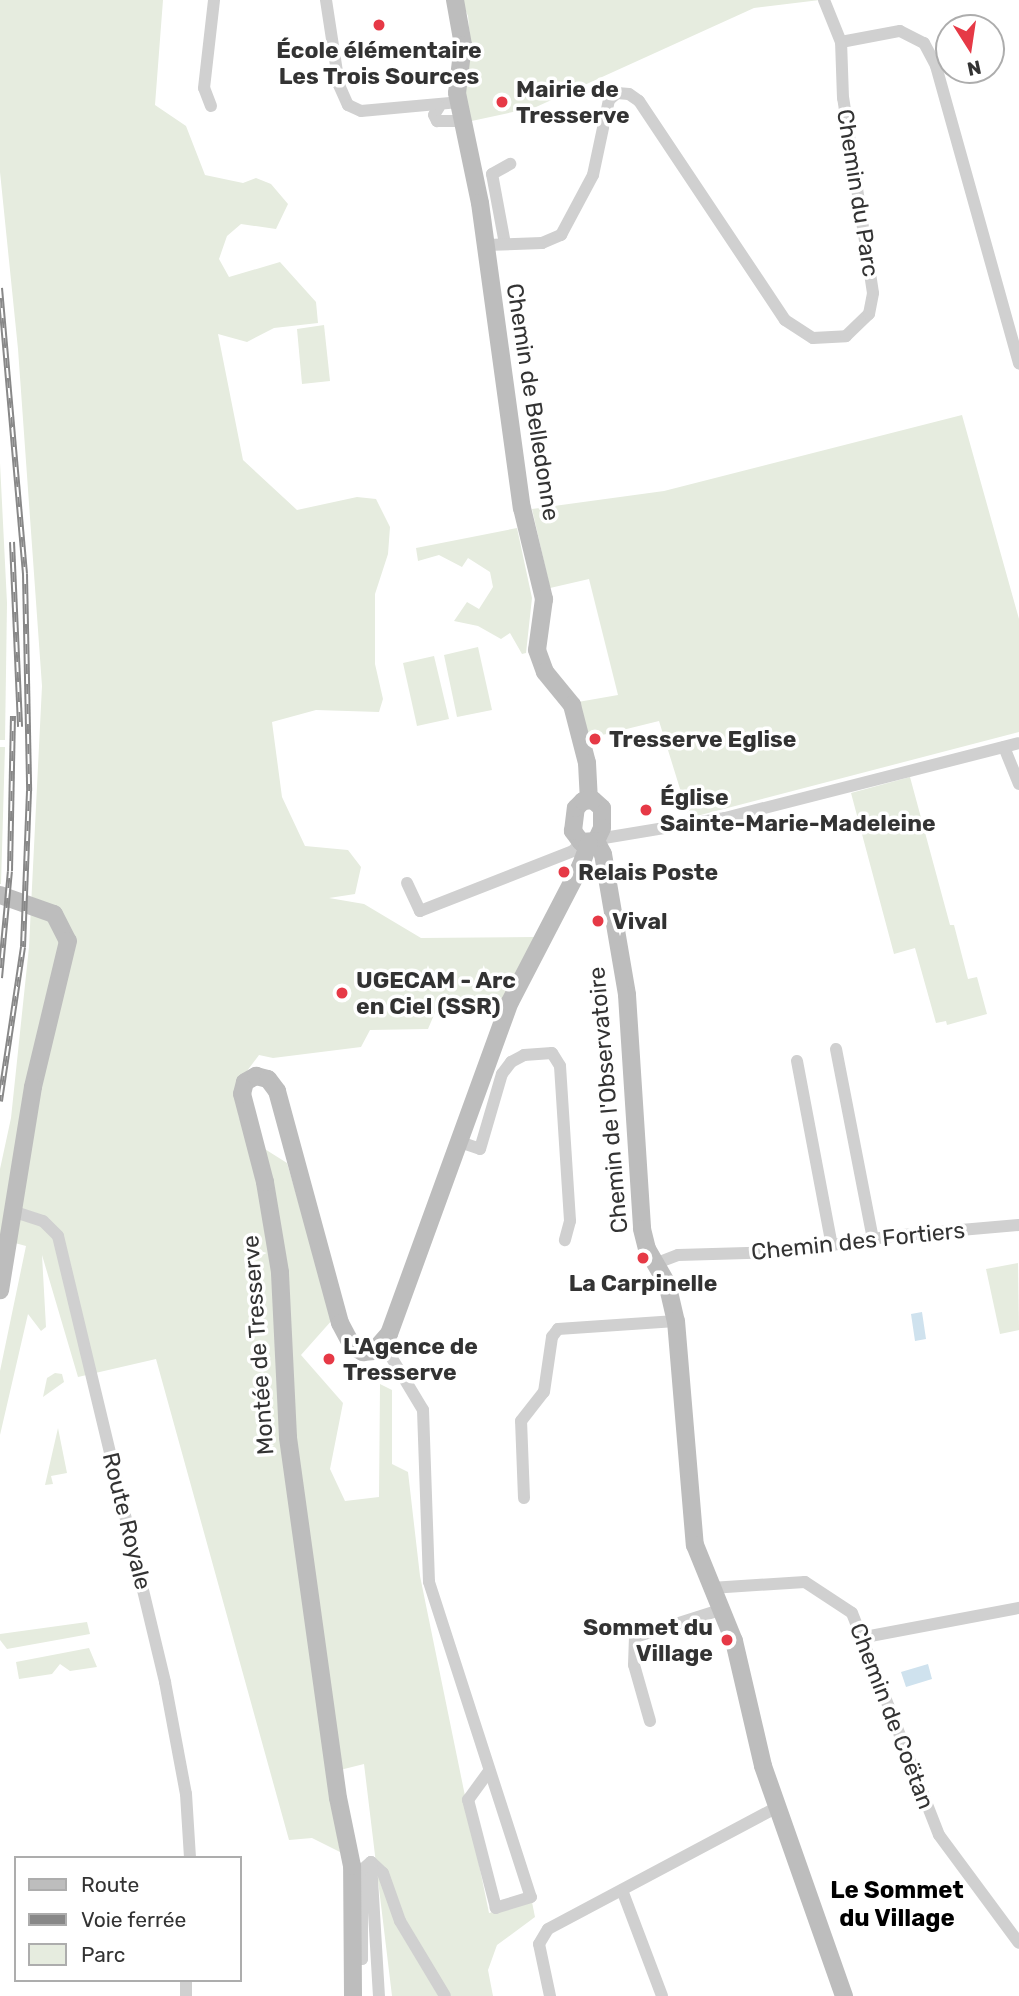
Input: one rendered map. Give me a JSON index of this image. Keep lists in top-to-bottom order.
{
  "streets": {
    "street": [
      "Chemin du Parc",
      "Chemin de Belledonne",
      "Chemin de l'Observatoire",
      "Chemin des Fortiers",
      "Montée de Tresserve",
      "Route Royale",
      "Chemin de Coëtan"
    ]
  },
  "crossings": [
    ["Chemin du Parc", "Chemin de Belledonne"],
    ["Chemin de l'Observatoire", "Chemin des Fortiers"],
    ["Chemin de l'Observatoire", "Chemin de Coëtan"]
  ],
  "districts": ["Le Sommet du Village"],
  "places": [
    "École élémentaire Les Trois Sources",
    "Mairie de Tresserve",
    "Tresserve Eglise",
    "Église Sainte-Marie-Madeleine",
    "Relais Poste",
    "Vival",
    "UGECAM - Arc en Ciel (SSR)",
    "La Carpinelle",
    "L'Agence de Tresserve",
    "Sommet du Village"
  ],
  "legend": ["Route", "Voie ferrée", "Parc"],
  "north": "bottom"
}
